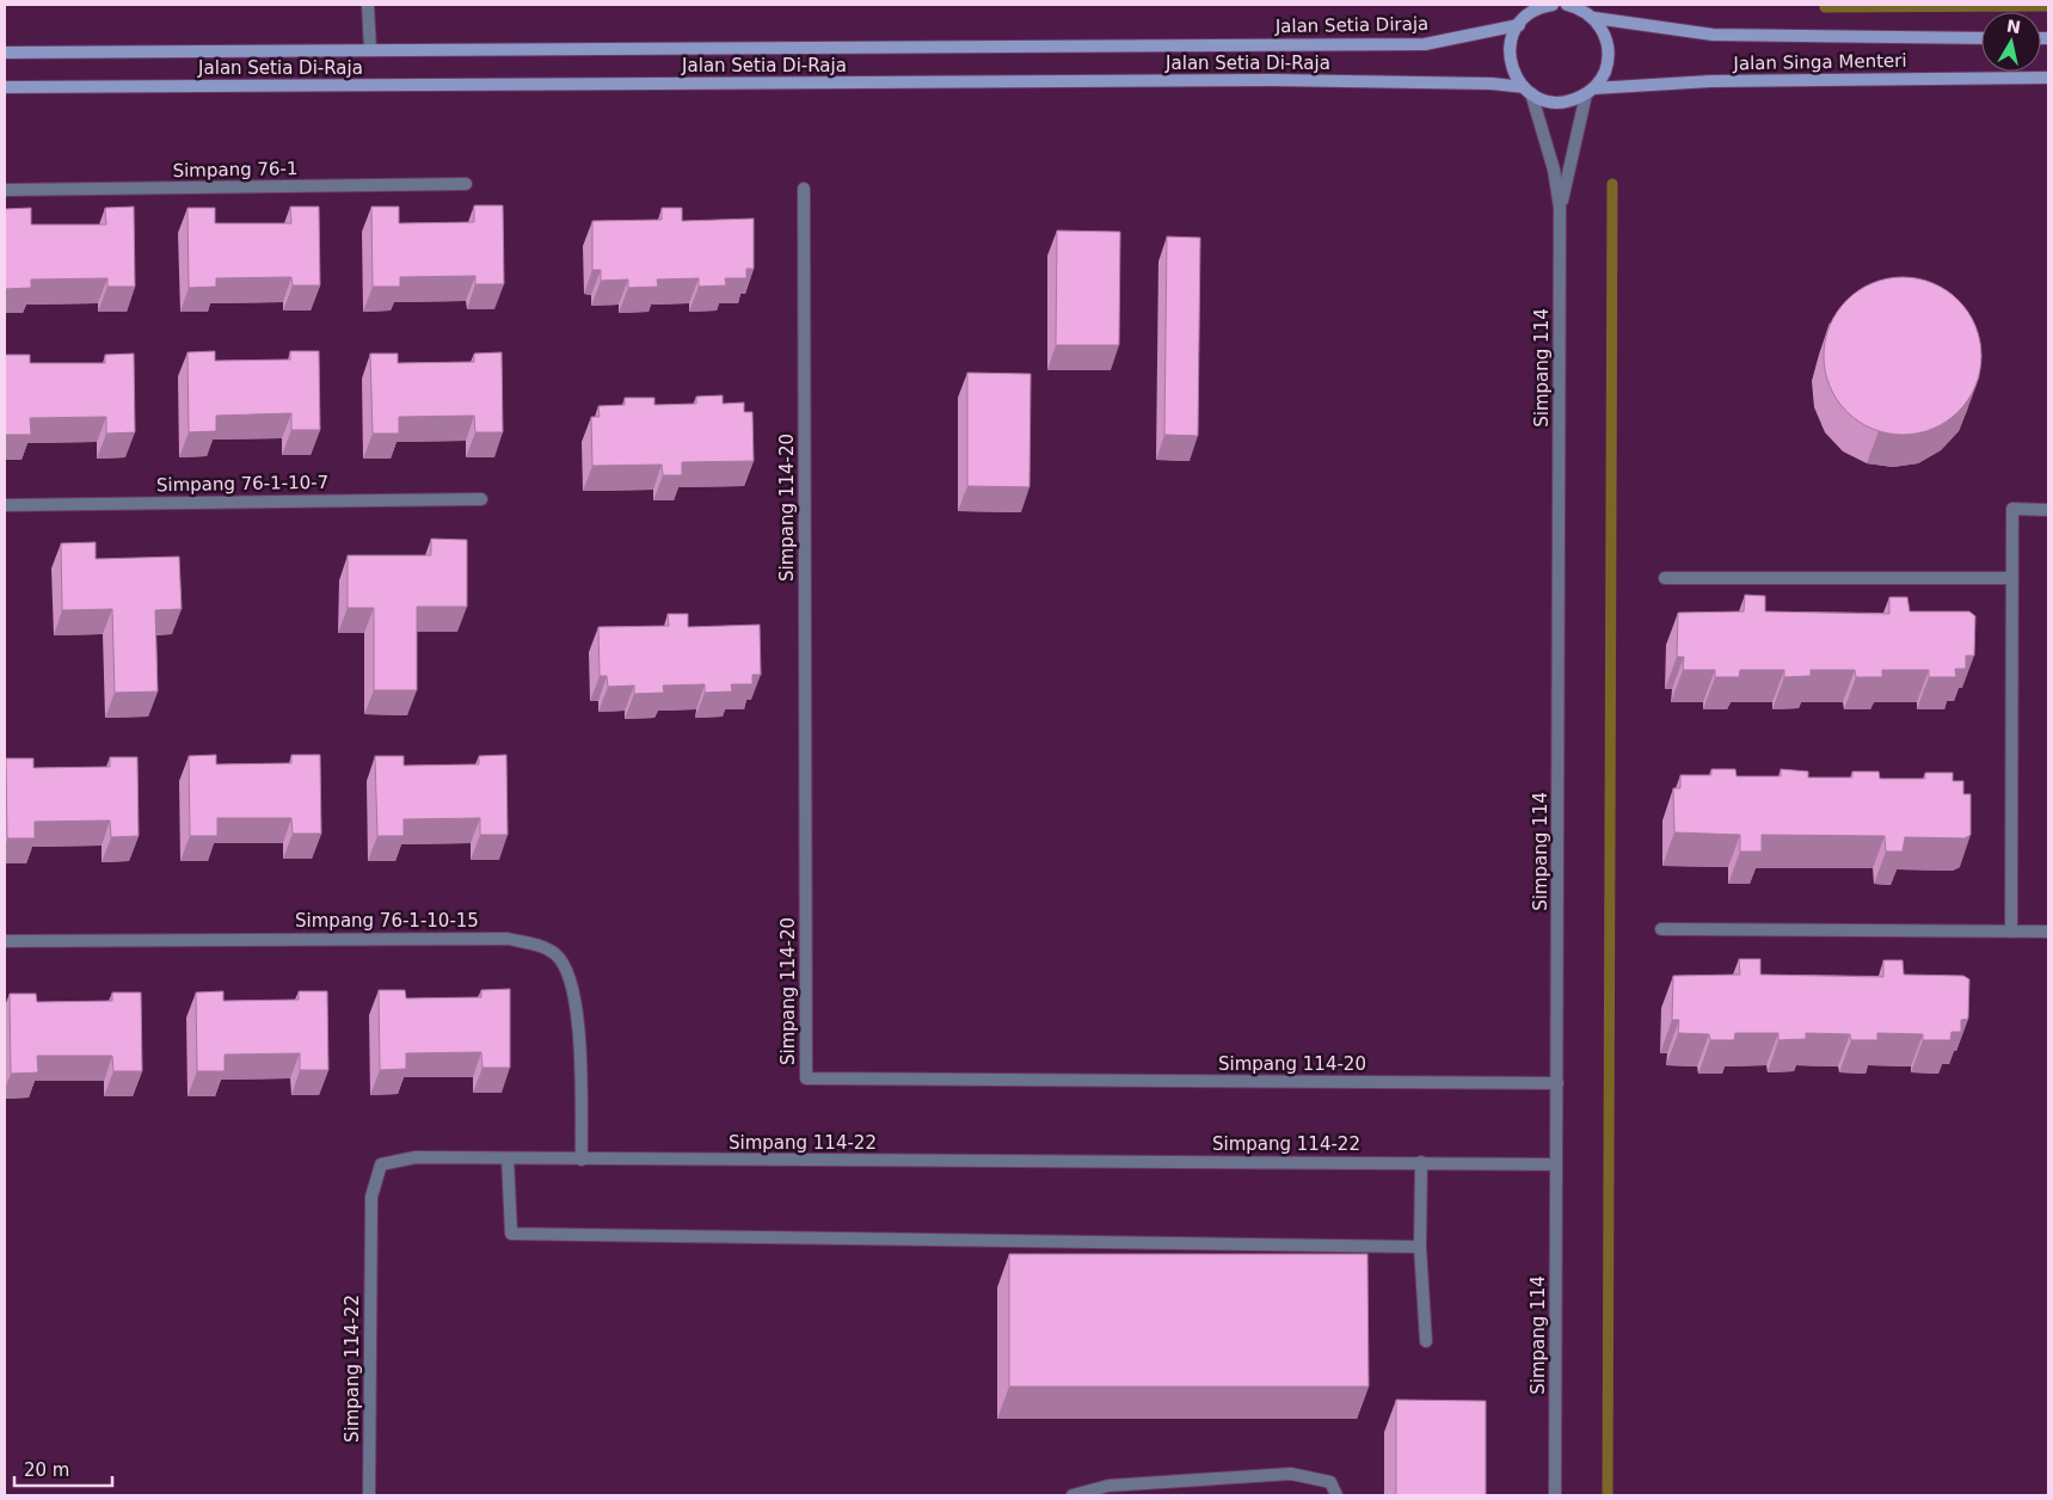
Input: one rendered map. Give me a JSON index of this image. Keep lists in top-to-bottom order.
{
  "streets": {
    "main road": ["Jalan Setia Diraja", "Jalan Singa Menteri", "Jalan Setia Di-Raja"],
    "street": [
      "Simpang 76-1",
      "Simpang 114",
      "Simpang 76-1-10-7",
      "Simpang 114-20",
      "Simpang 76-1-10-15",
      "Simpang 114-22"
    ]
  },
  "crossings": [
    ["Jalan Setia Diraja", "Jalan Setia Di-Raja"],
    ["Jalan Singa Menteri", "Jalan Setia Di-Raja"],
    ["Jalan Singa Menteri", "Simpang 114"],
    ["Jalan Setia Di-Raja", "Simpang 114"],
    ["Simpang 114", "Simpang 114-20"],
    ["Simpang 114", "Simpang 114-22"],
    ["Simpang 76-1-10-15", "Simpang 114-22"]
  ],
  "scale_bar": "20 m",
  "north": "top"
}
